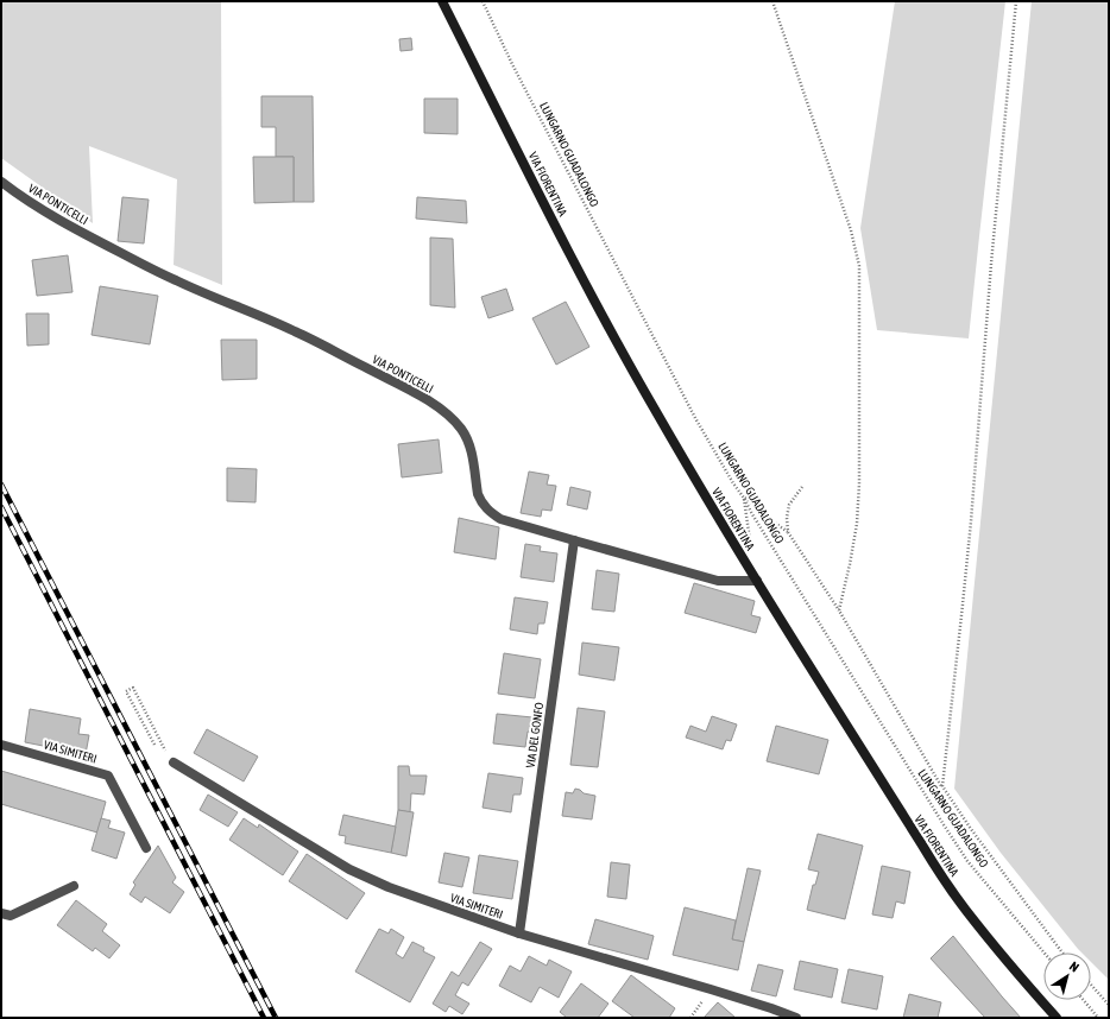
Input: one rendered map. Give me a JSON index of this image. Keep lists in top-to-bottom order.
{
  "streets": {
    "main road": ["VIA FIORENTINA"],
    "street": ["VIA PONTICELLI", "VIA DEL GONFO", "VIA SIMITERI"],
    "path": ["LUNGARNO GUADALONGO"]
  },
  "crossings": [
    ["VIA FIORENTINA", "VIA PONTICELLI"],
    ["VIA PONTICELLI", "VIA DEL GONFO"],
    ["VIA DEL GONFO", "VIA SIMITERI"]
  ],
  "north": "top right"
}
